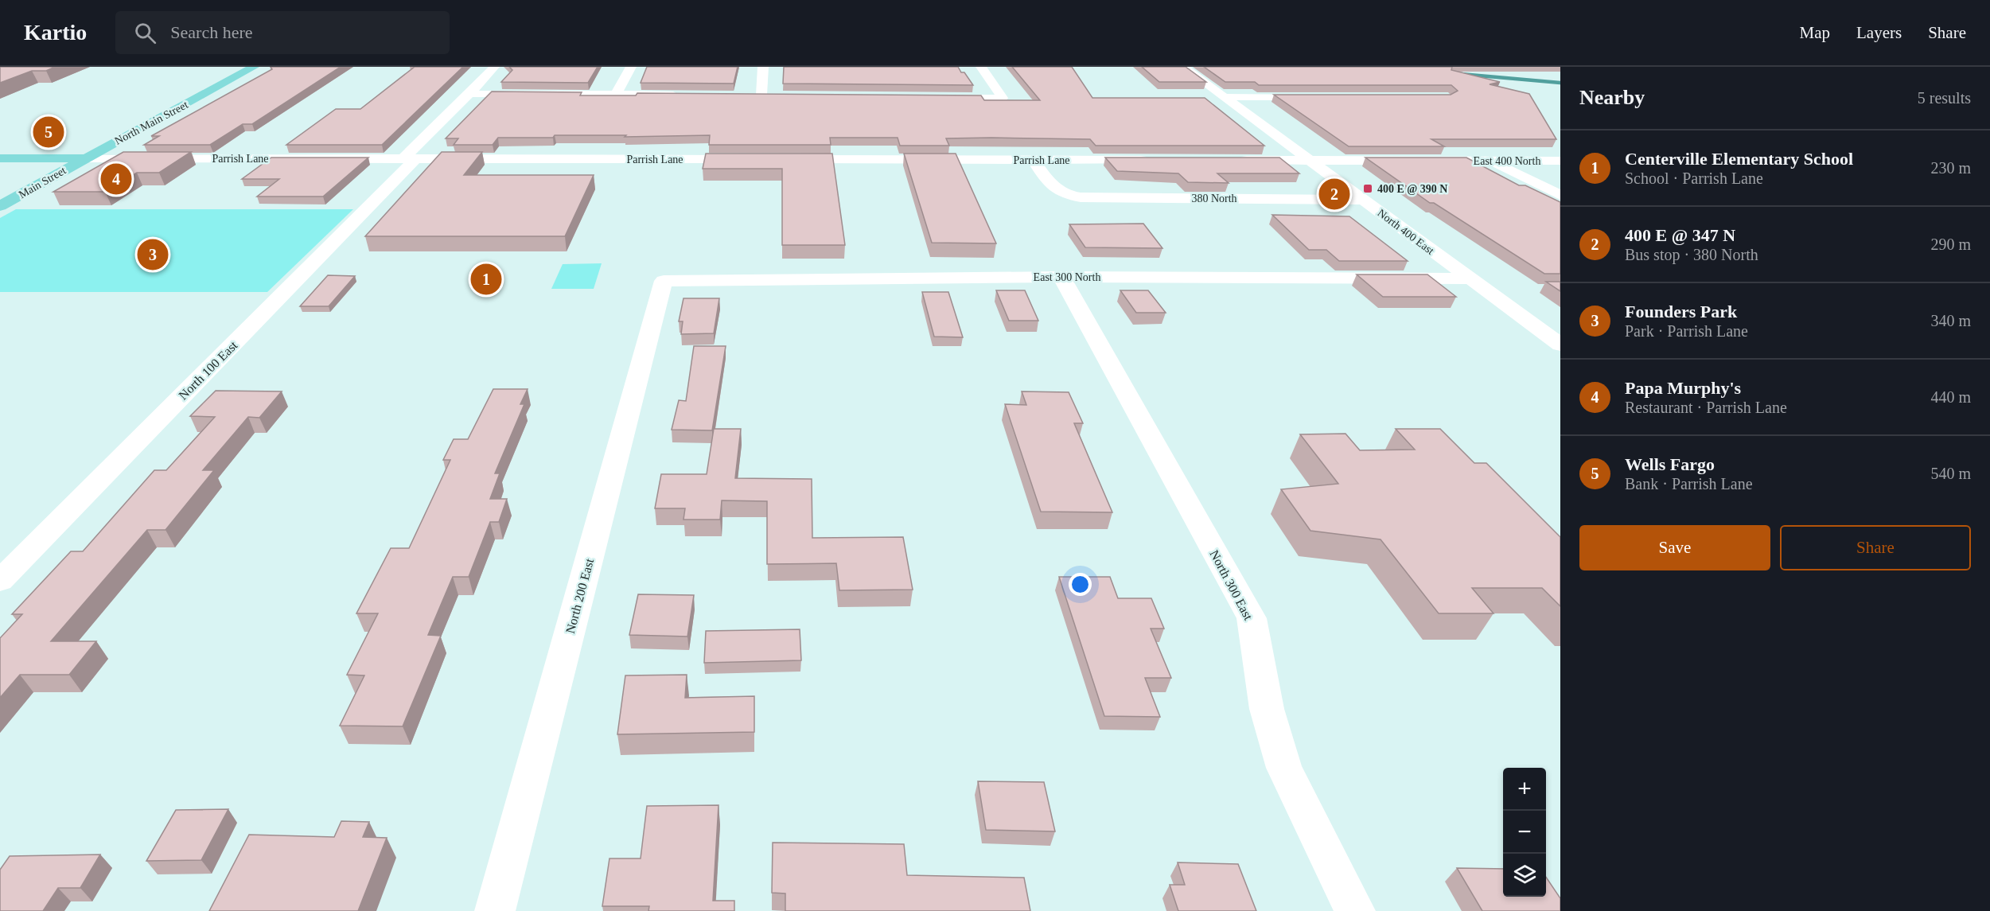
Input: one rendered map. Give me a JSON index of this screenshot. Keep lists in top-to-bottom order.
{
  "streets": {
    "main road": ["North Main Street", "Parrish Lane", "Main Street"],
    "street": [
      "East 400 North",
      "380 North",
      "North 400 East",
      "East 300 North",
      "North 100 East",
      "North 300 East",
      "North 200 East"
    ]
  },
  "crossings": [
    ["North Main Street", "Parrish Lane"],
    ["North Main Street", "Main Street"],
    ["Parrish Lane", "Main Street"],
    ["Parrish Lane", "380 North"],
    ["Parrish Lane", "North 100 East"],
    ["East 400 North", "North 400 East"],
    ["380 North", "North 400 East"],
    ["North 400 East", "East 300 North"],
    ["East 300 North", "North 300 East"],
    ["East 300 North", "North 200 East"]
  ],
  "places": {
    "transit": ["400 E @ 390 N"]
  },
  "page": {
    "header": "Kartio",
    "search": "Search here",
    "nav": ["Map", "Layers", "Share"],
    "heading": ["Nearby", "5 results"],
    "pins": [
      "5",
      "4",
      "2",
      "3",
      "1"
    ],
    "list": [
      {
        "mark": "1",
        "name": "Centerville Elementary School",
        "note": "School · Parrish Lane",
        "value": "230 m"
      },
      {
        "mark": "2",
        "name": "400 E @ 347 N",
        "note": "Bus stop · 380 North",
        "value": "290 m"
      },
      {
        "mark": "3",
        "name": "Founders Park",
        "note": "Park · Parrish Lane",
        "value": "340 m"
      },
      {
        "mark": "4",
        "name": "Papa Murphy's",
        "note": "Restaurant · Parrish Lane",
        "value": "440 m"
      },
      {
        "mark": "5",
        "name": "Wells Fargo",
        "note": "Bank · Parrish Lane",
        "value": "540 m"
      }
    ],
    "buttons": ["Save", "Share"],
    "map_buttons": ["+", "−"]
  }
}
